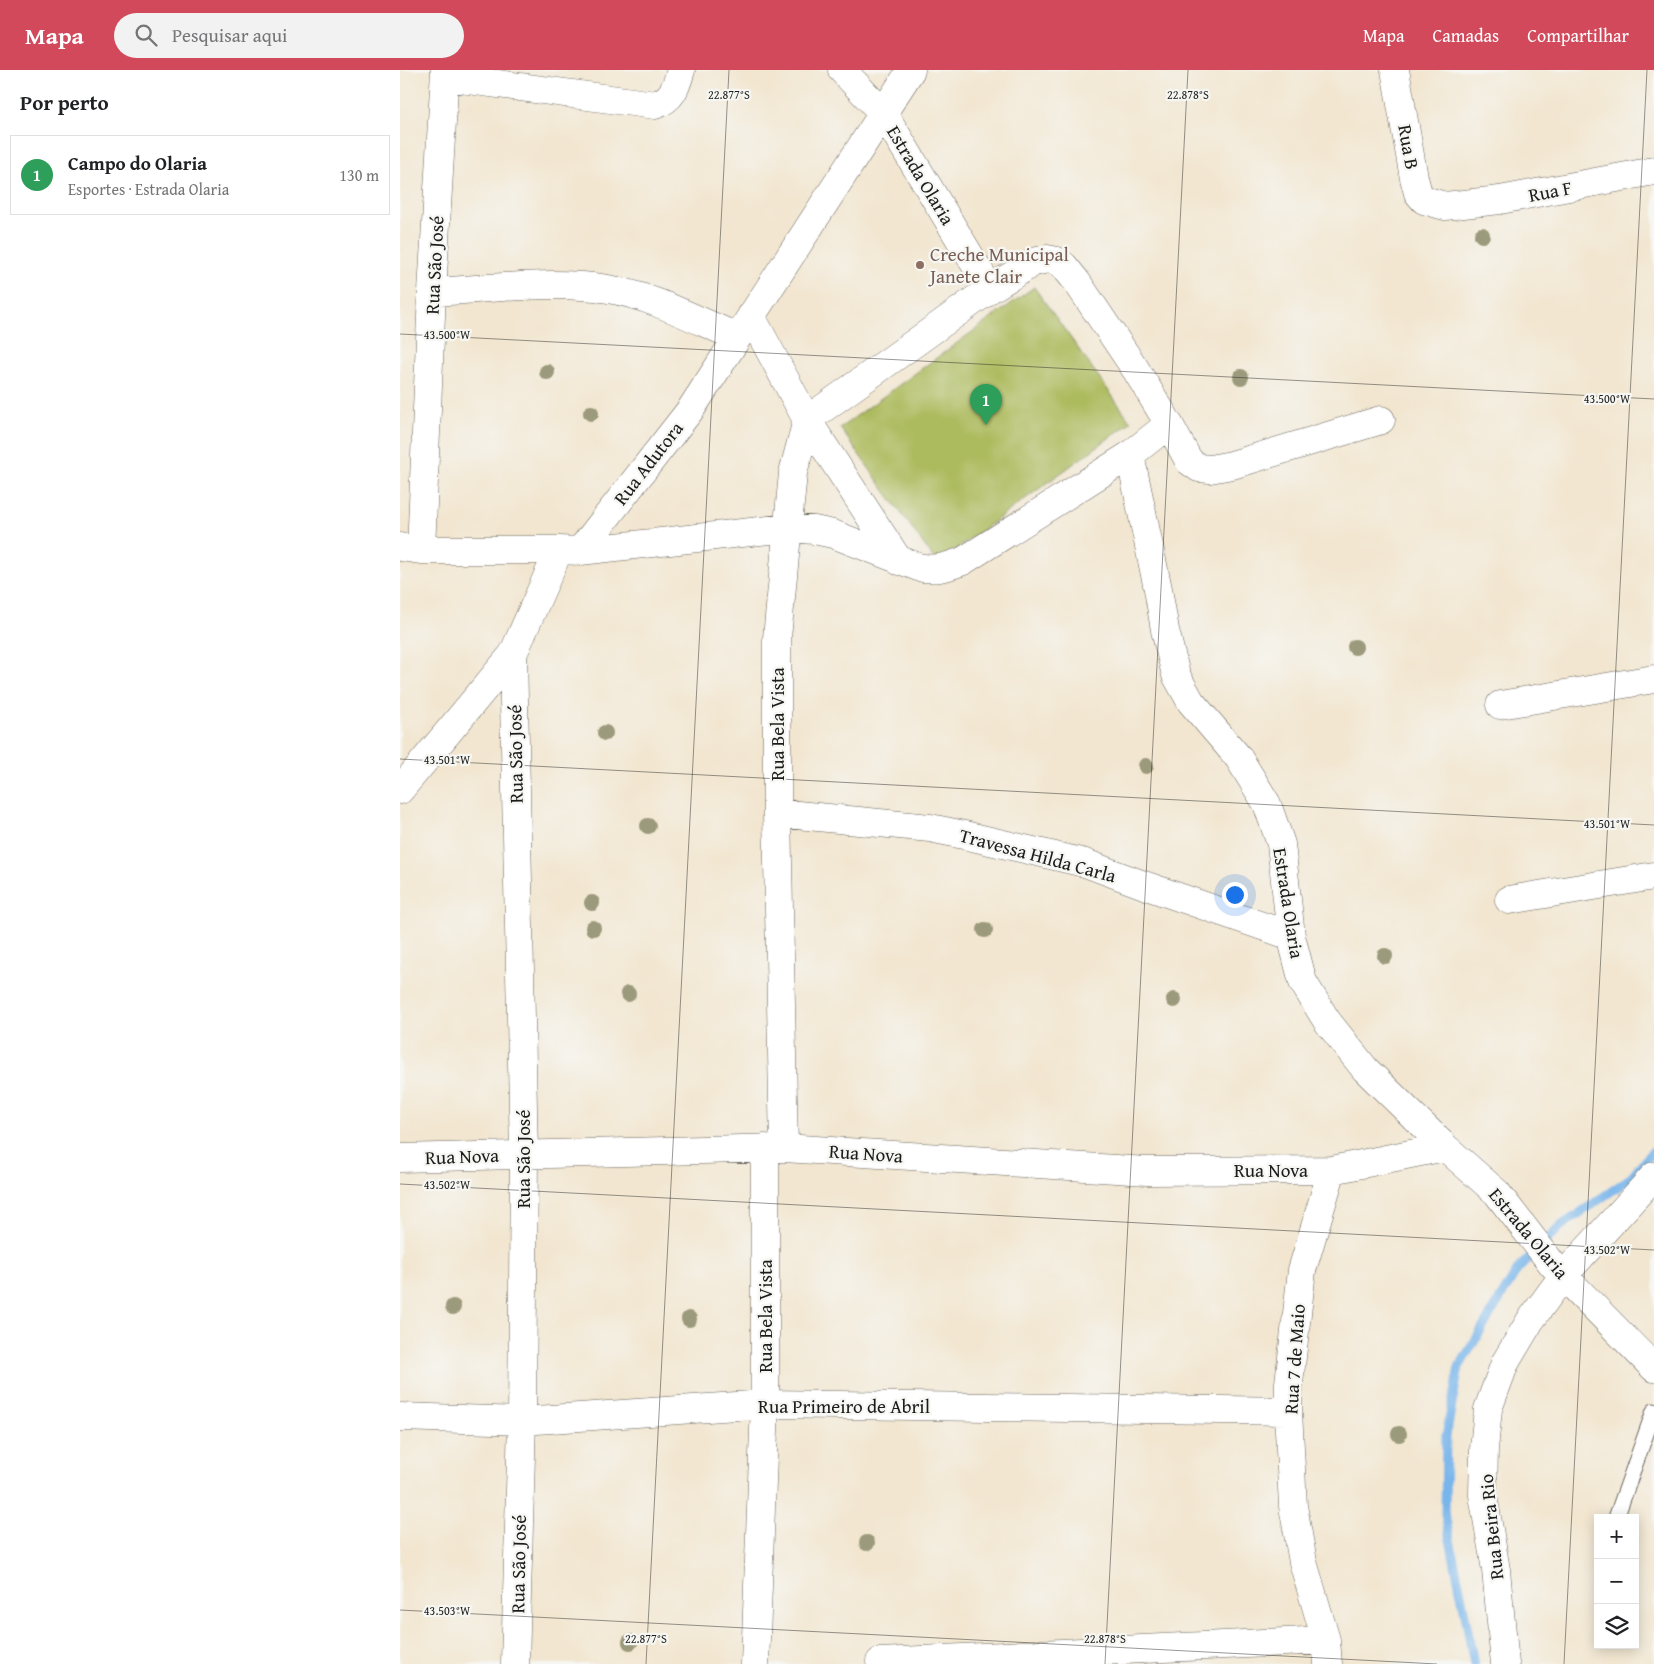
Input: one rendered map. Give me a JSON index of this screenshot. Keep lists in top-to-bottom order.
{
  "streets": {
    "street": [
      "Rua B",
      "Estrada Olaria",
      "Rua F",
      "Rua São José",
      "Rua Adutora",
      "Rua Bela Vista",
      "Travessa Hilda Carla",
      "Rua Nova",
      "Rua 7 de Maio",
      "Rua Primeiro de Abril",
      "Rua Beira Rio"
    ]
  },
  "crossings": [
    ["Rua B", "Rua F"],
    ["Estrada Olaria", "Rua Adutora"],
    ["Estrada Olaria", "Travessa Hilda Carla"],
    ["Estrada Olaria", "Rua Beira Rio"],
    ["Rua São José", "Rua Adutora"],
    ["Rua São José", "Rua Nova"],
    ["Rua São José", "Rua Primeiro de Abril"],
    ["Rua Bela Vista", "Travessa Hilda Carla"],
    ["Rua Bela Vista", "Rua Nova"],
    ["Rua Bela Vista", "Rua Primeiro de Abril"],
    ["Rua Nova", "Rua 7 de Maio"],
    ["Rua 7 de Maio", "Rua Primeiro de Abril"]
  ],
  "places": ["Creche Municipal Janete Clair"],
  "page": {
    "header": "Mapa",
    "search": "Pesquisar aqui",
    "nav": ["Mapa", "Camadas", "Compartilhar"],
    "heading": "Por perto",
    "list": [
      {
        "mark": "1",
        "name": "Campo do Olaria",
        "note": "Esportes · Estrada Olaria",
        "value": "130 m"
      }
    ],
    "pins": "1",
    "map_buttons": ["+", "−"]
  },
  "coordinates": [
    "22.877°S",
    "22.878°S",
    "43.500°W",
    "43.501°W",
    "43.502°W",
    "43.503°W"
  ]
}
